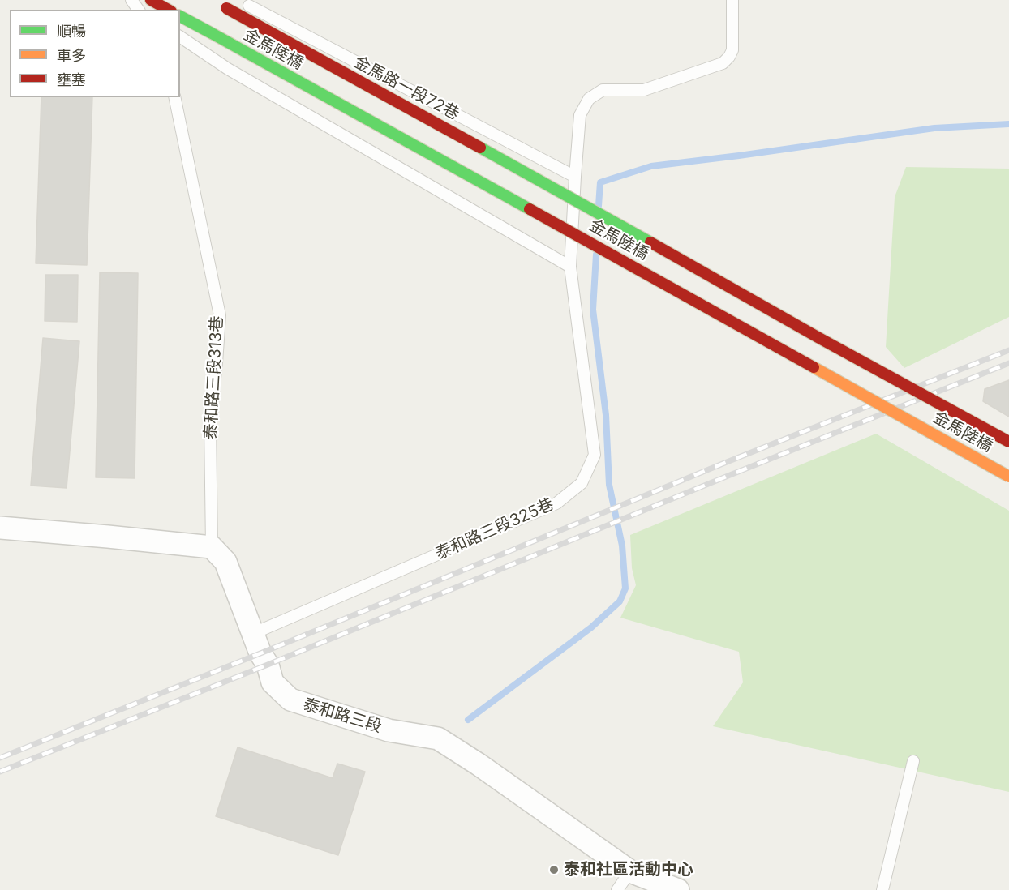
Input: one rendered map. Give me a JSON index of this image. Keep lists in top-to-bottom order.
{
  "streets": {
    "main road": ["金馬陸橋"],
    "street": ["泰和路三段"],
    "lane": ["金馬路一段72巷", "泰和路三段313巷", "泰和路三段325巷"]
  },
  "crossings": [
    ["金馬路一段72巷", "泰和路三段325巷"],
    ["泰和路三段313巷", "泰和路三段"],
    ["泰和路三段325巷", "泰和路三段"]
  ],
  "places": ["泰和社區活動中心"],
  "legend": ["順暢", "車多", "壅塞"]
}
